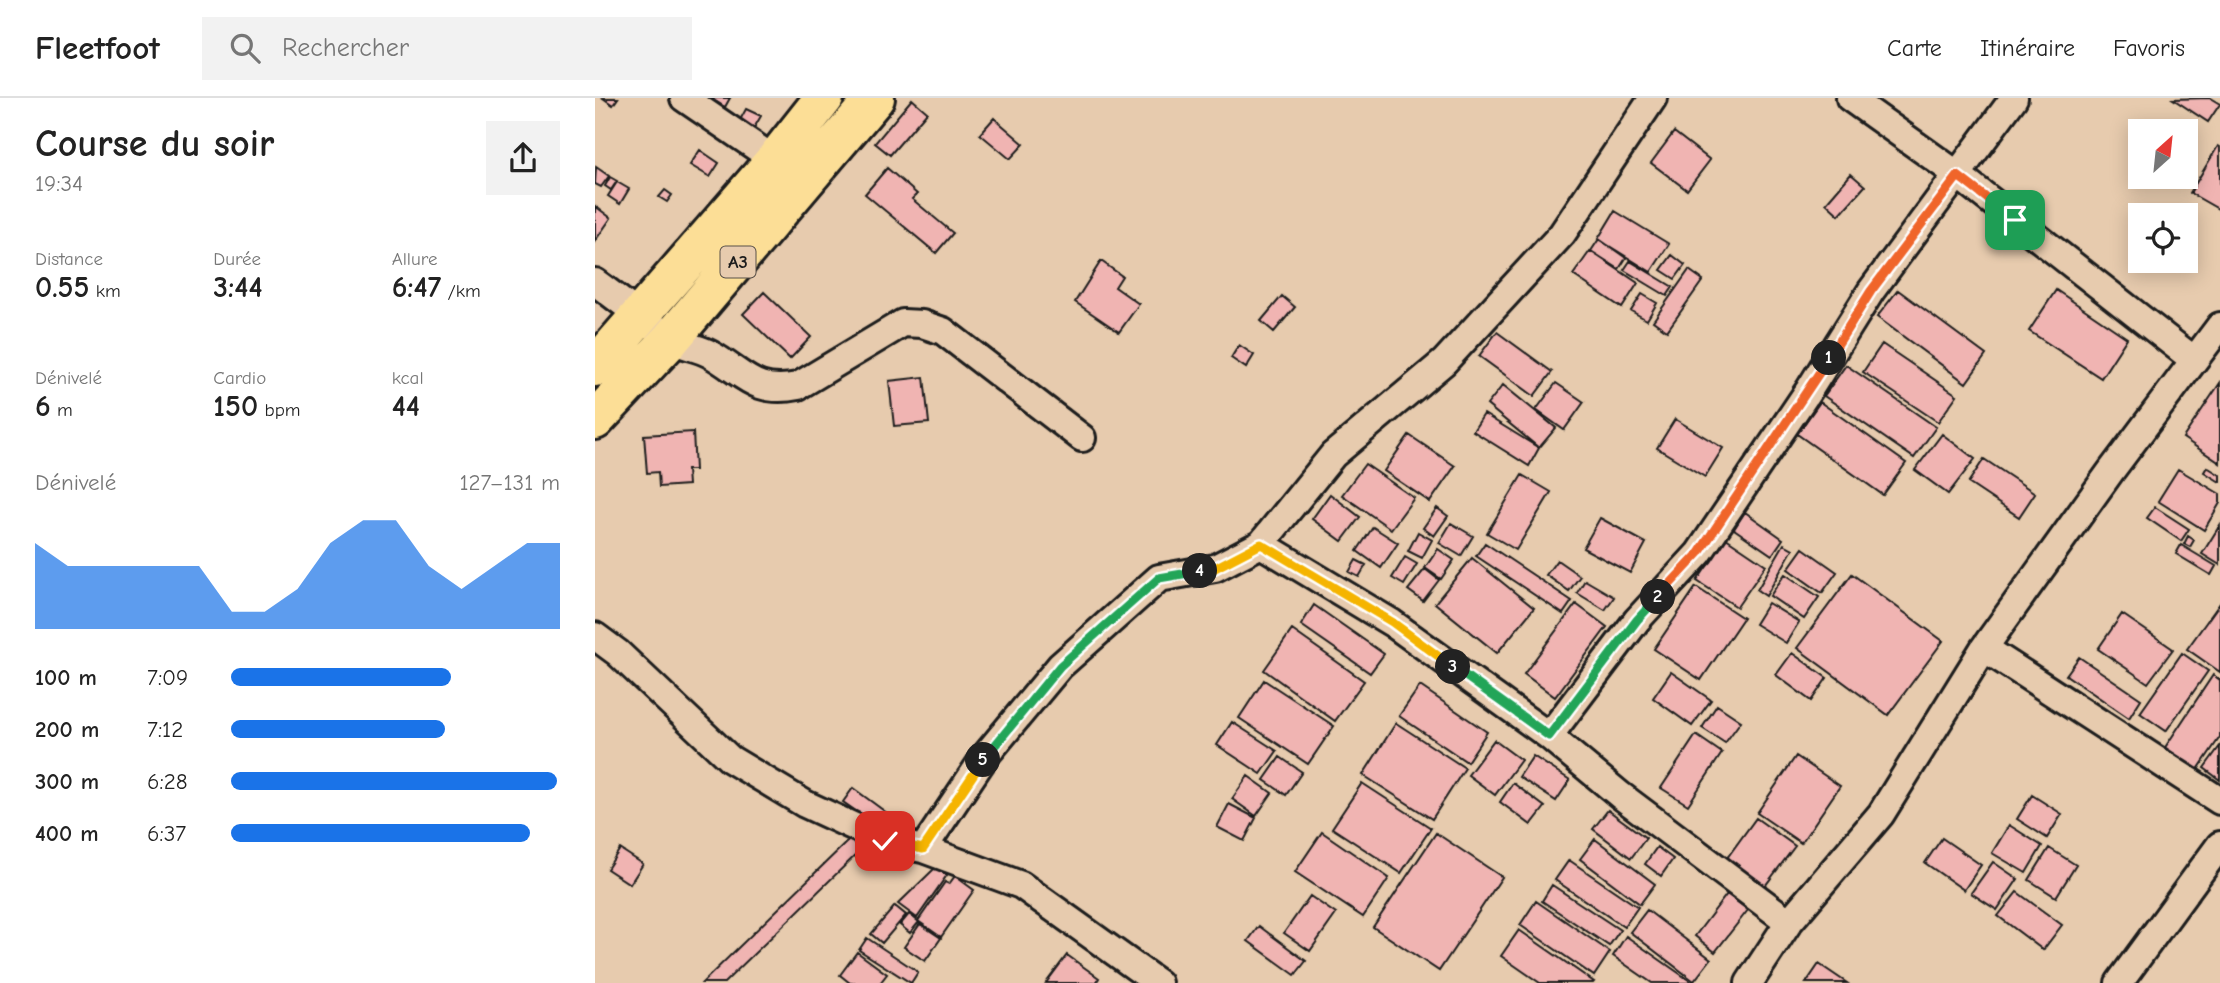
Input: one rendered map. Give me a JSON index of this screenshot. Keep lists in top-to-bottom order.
{
  "streets": {
    "highway": ["A3"]
  },
  "north": "top right",
  "page": {
    "header": "Fleetfoot",
    "search": "Rechercher",
    "nav": ["Carte", "Itinéraire", "Favoris"],
    "heading": ["Course du soir", "19:34"],
    "stats": [
      ["Distance", "0.55 km"],
      ["Durée", "3:44"],
      ["Allure", "6:47 /km"],
      ["Dénivelé", "6 m"],
      ["Cardio", "150 bpm"],
      ["kcal", "44"]
    ],
    "pins": [
      "1",
      "4",
      "2",
      "3",
      "5"
    ],
    "chart": ["Dénivelé", "127–131 m"],
    "list": [
      {
        "name": "100 m",
        "note": "7:09"
      },
      {
        "name": "200 m",
        "note": "7:12"
      },
      {
        "name": "300 m",
        "note": "6:28"
      },
      {
        "name": "400 m",
        "note": "6:37"
      }
    ]
  }
}
